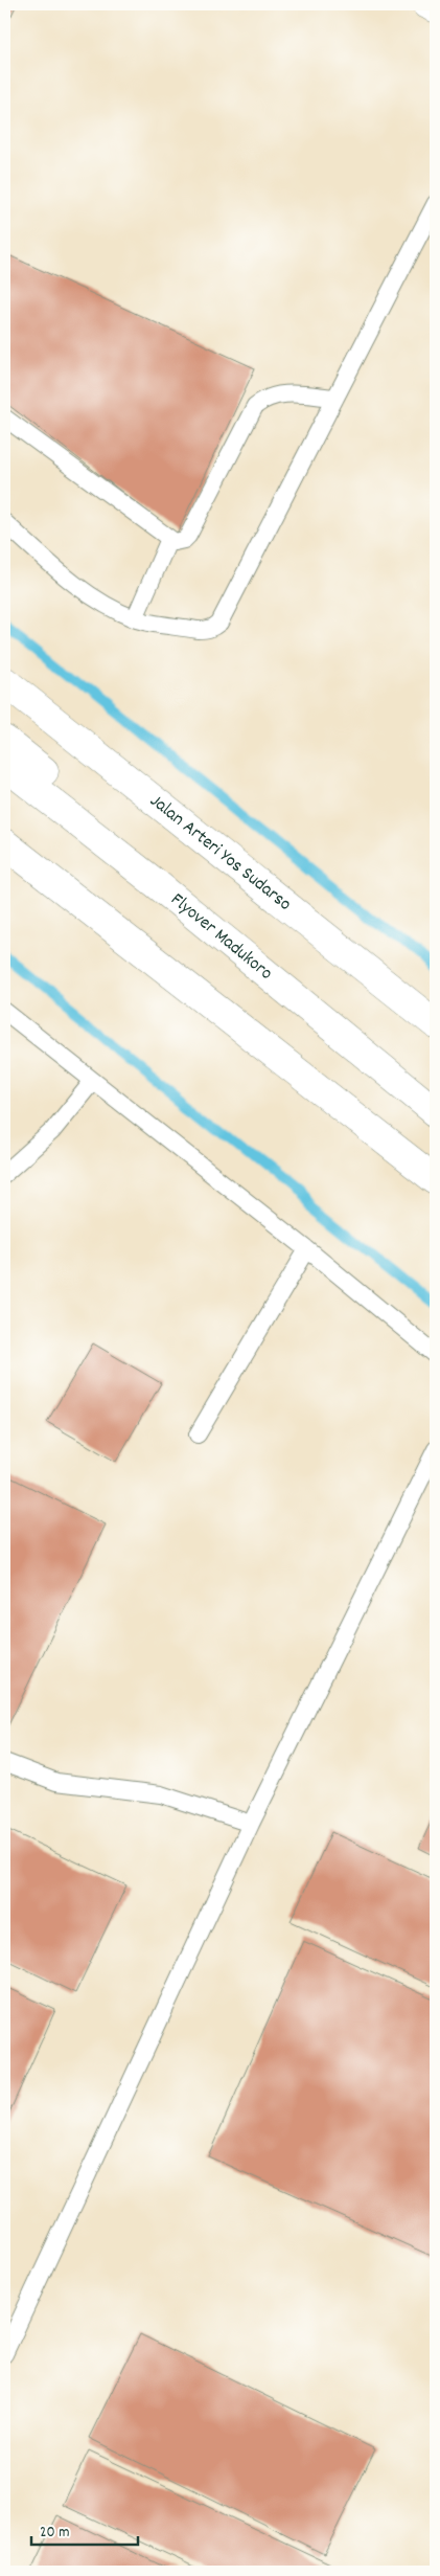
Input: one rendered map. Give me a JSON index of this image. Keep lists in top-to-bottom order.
{
  "streets": {
    "main road": ["Jalan Arteri Yos Sudarso", "Flyover Madukoro"]
  },
  "scale_bar": "20 m"
}
